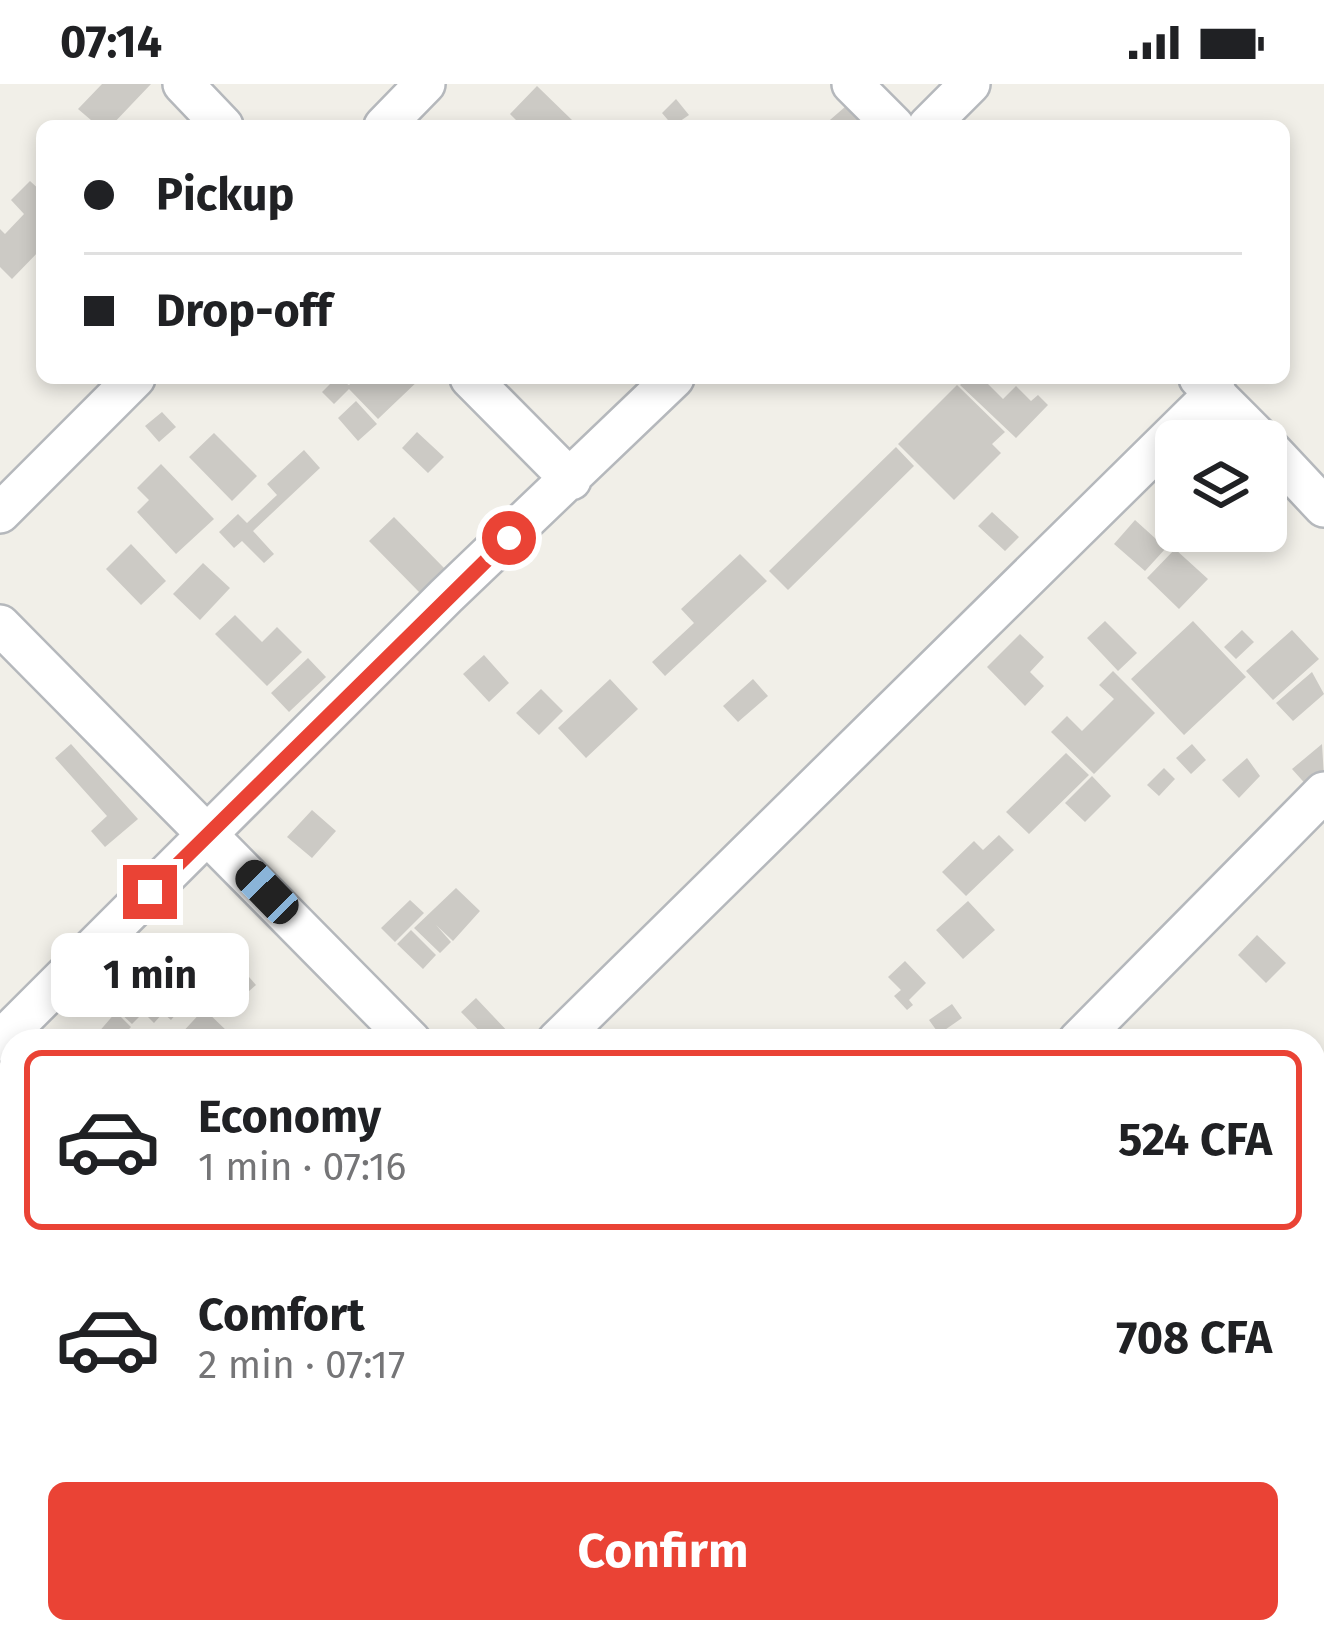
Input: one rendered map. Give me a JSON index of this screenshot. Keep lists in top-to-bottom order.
{
  "page": {
    "status": "07:14",
    "banner": ["Pickup", "Drop-off"],
    "bubble": "1 min",
    "list": [
      {
        "name": "Economy",
        "note": "1 min · 07:16",
        "value": "524 CFA"
      },
      {
        "name": "Comfort",
        "note": "2 min · 07:17",
        "value": "708 CFA"
      }
    ],
    "buttons": "Confirm"
  }
}
